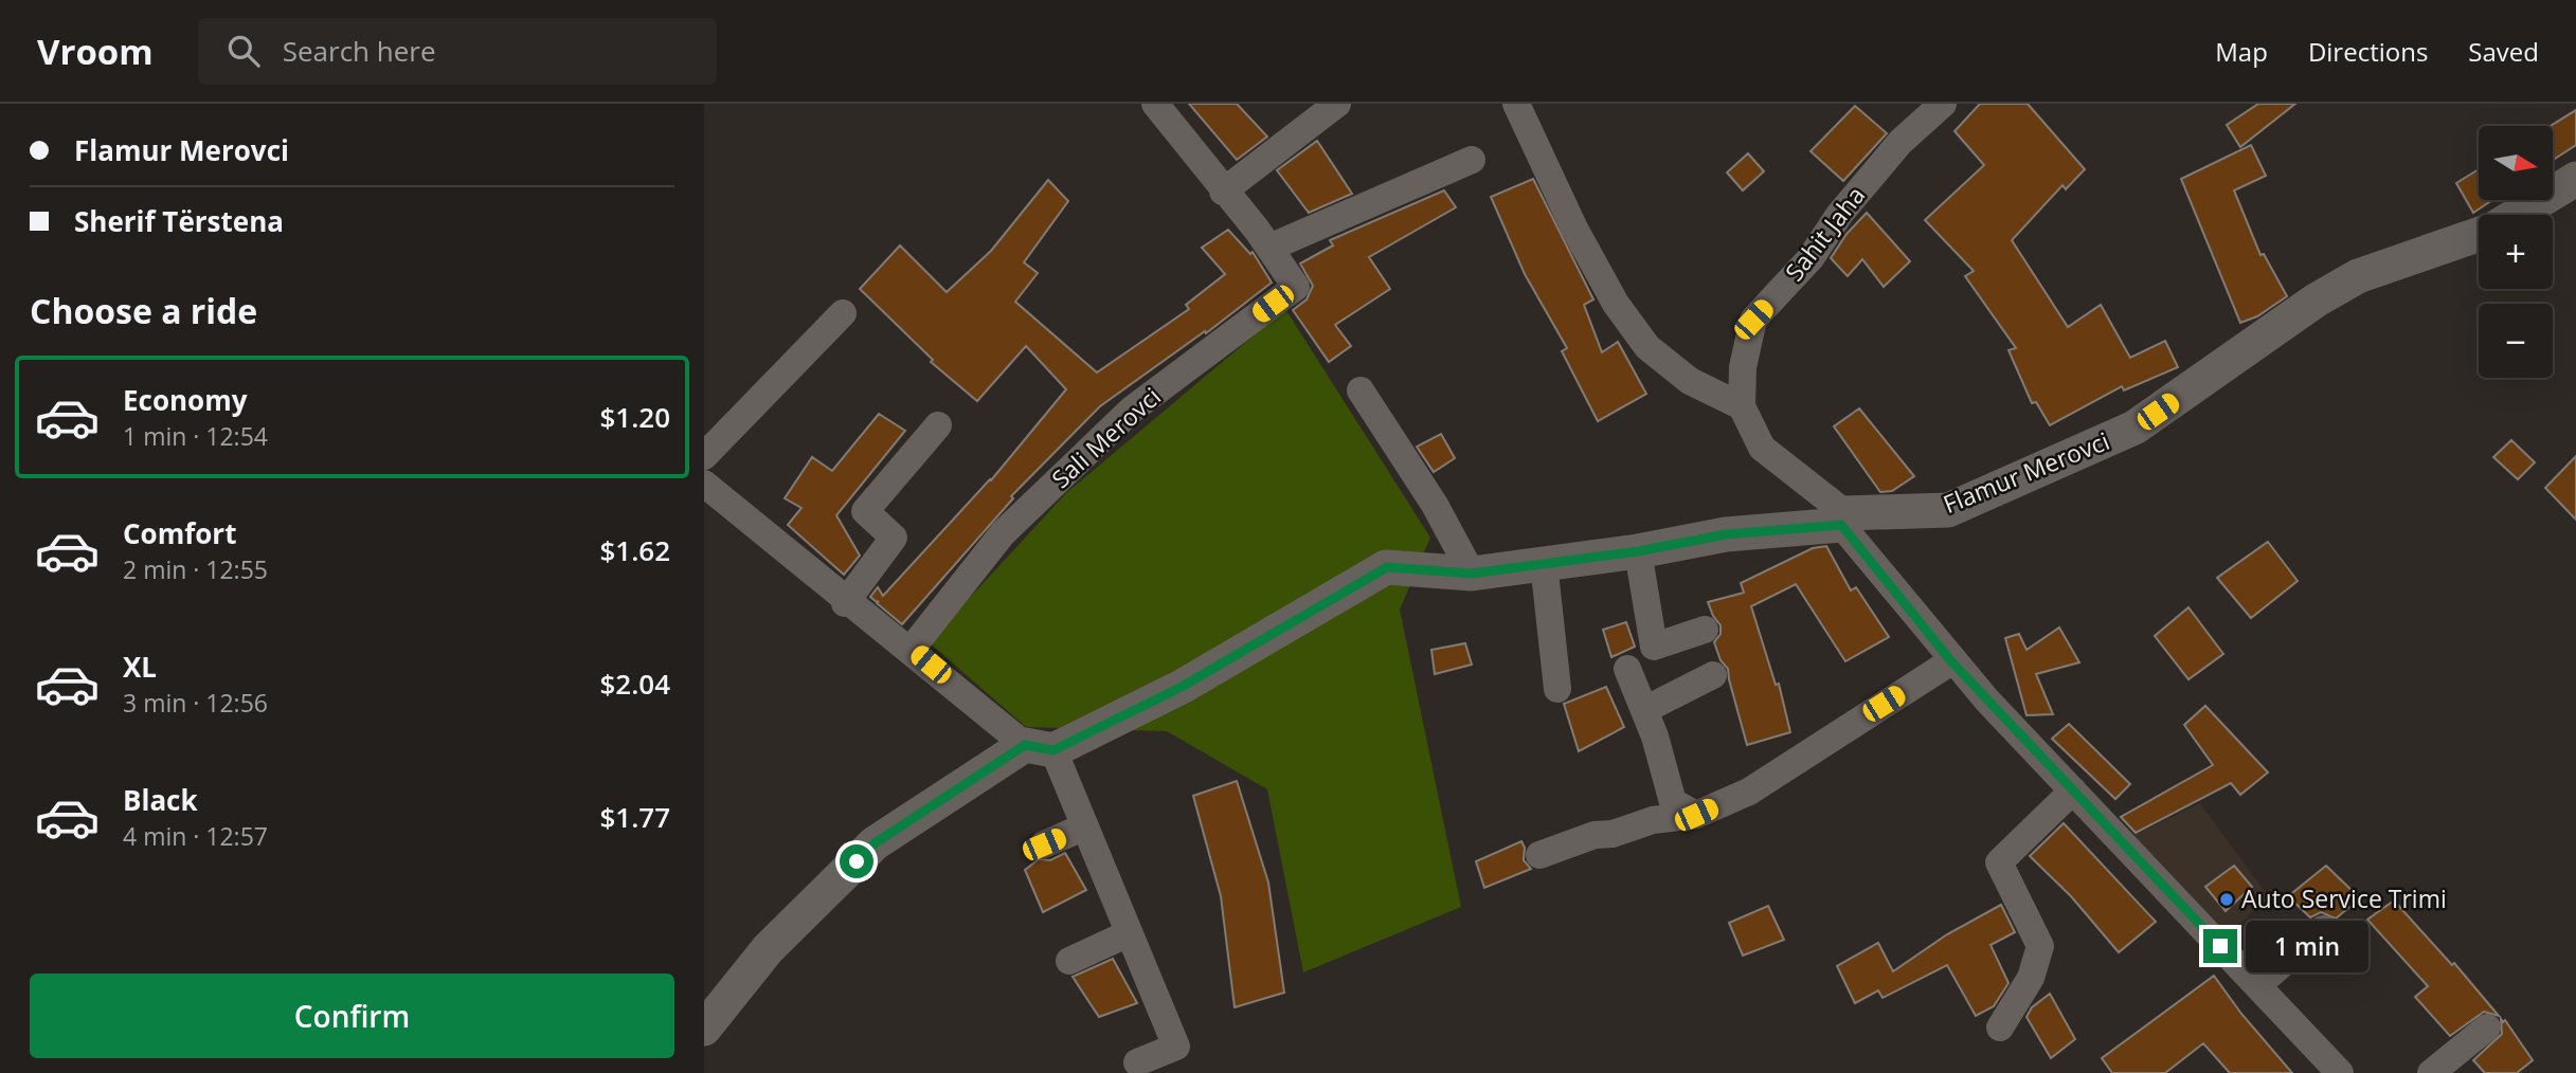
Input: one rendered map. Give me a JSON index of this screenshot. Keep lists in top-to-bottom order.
{
  "streets": {
    "street": ["Sahit Jaha", "Sali Merovci", "Flamur Merovci"]
  },
  "places": ["Auto Service Trimi"],
  "north": "right",
  "page": {
    "header": "Vroom",
    "search": "Search here",
    "nav": ["Map", "Directions", "Saved"],
    "banner": ["Flamur Merovci", "Sherif Tërstena"],
    "map_buttons": ["+", "−"],
    "heading": "Choose a ride",
    "list": [
      {
        "name": "Economy",
        "note": "1 min · 12:54",
        "value": "$1.20"
      },
      {
        "name": "Comfort",
        "note": "2 min · 12:55",
        "value": "$1.62"
      },
      {
        "name": "XL",
        "note": "3 min · 12:56",
        "value": "$2.04"
      },
      {
        "name": "Black",
        "note": "4 min · 12:57",
        "value": "$1.77"
      }
    ],
    "bubble": "1 min",
    "buttons": "Confirm"
  }
}
